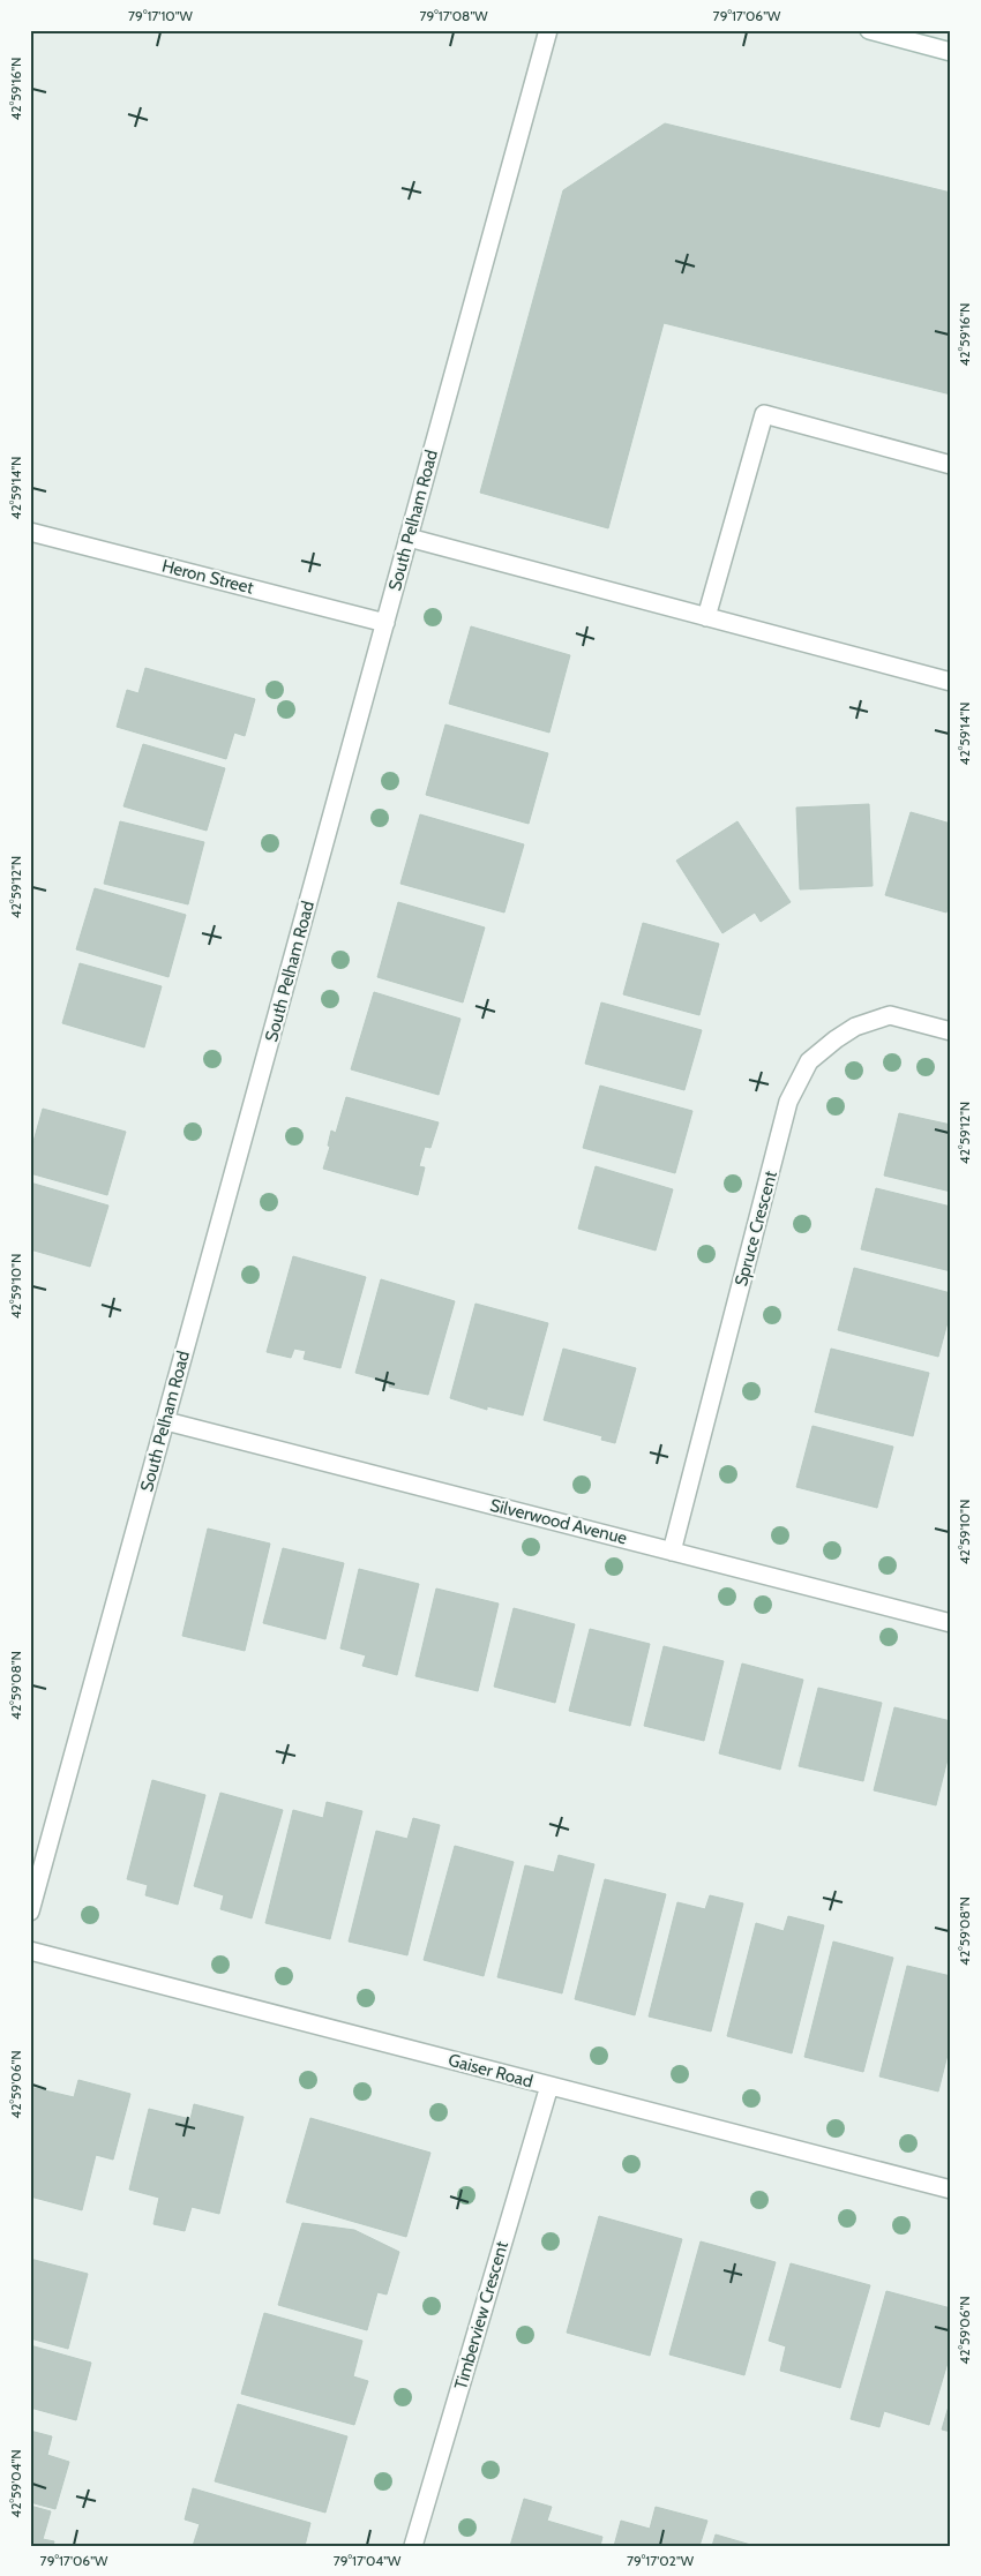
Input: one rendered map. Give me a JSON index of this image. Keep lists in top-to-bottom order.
{
  "streets": {
    "street": [
      "South Pelham Road",
      "Heron Street",
      "Spruce Crescent",
      "Silverwood Avenue",
      "Gaiser Road",
      "Timberview Crescent"
    ]
  },
  "crossings": [
    ["South Pelham Road", "Heron Street"],
    ["South Pelham Road", "Silverwood Avenue"],
    ["Spruce Crescent", "Silverwood Avenue"],
    ["Gaiser Road", "Timberview Crescent"]
  ],
  "coordinates": [
    "79°17'10\"W",
    "79°17'08\"W",
    "79°17'06\"W",
    "42°59'16\"N",
    "42°59'14\"N",
    "42°59'12\"N",
    "42°59'10\"N",
    "42°59'08\"N",
    "42°59'06\"N",
    "42°59'04\"N",
    "79°17'04\"W",
    "79°17'02\"W"
  ]
}
